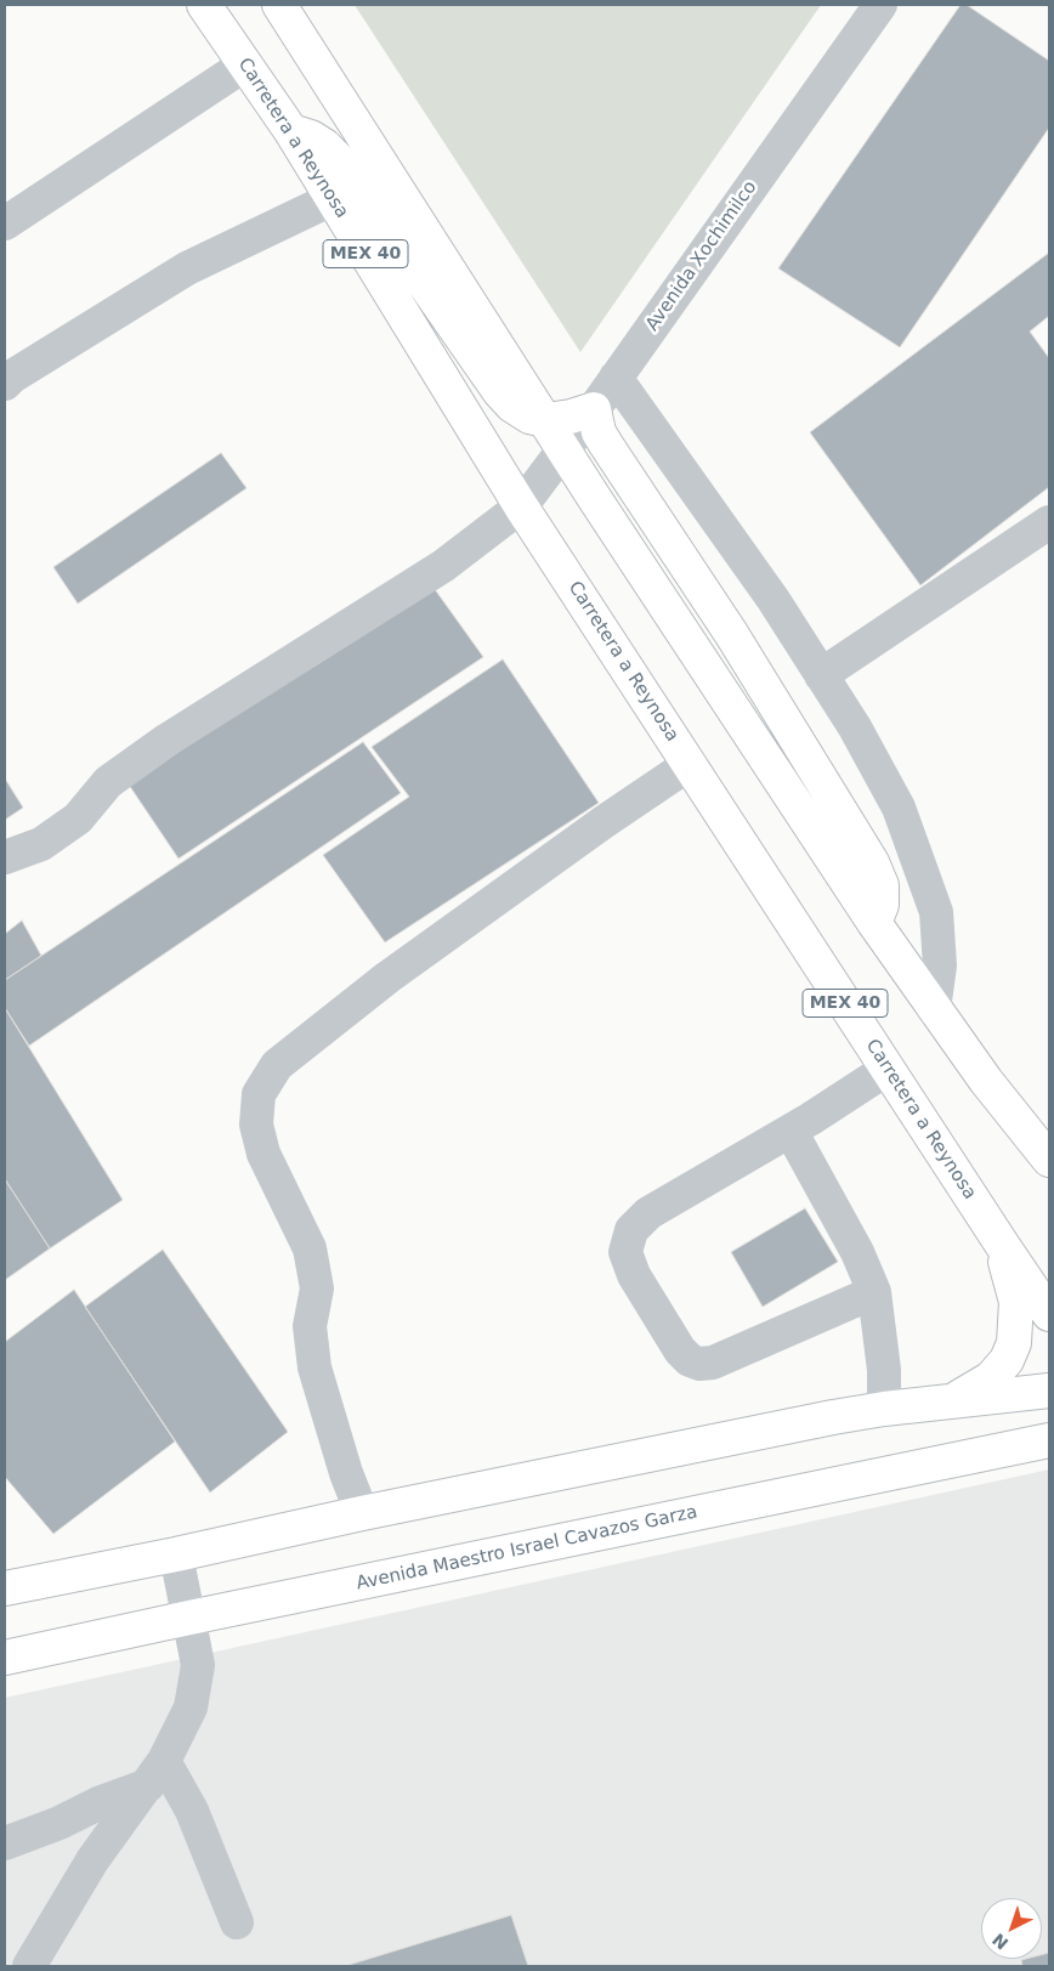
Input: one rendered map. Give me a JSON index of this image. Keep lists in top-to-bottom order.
{
  "streets": {
    "main road": ["Carretera a Reynosa", "MEX 40", "Avenida Maestro Israel Cavazos Garza"],
    "street": ["Avenida Xochimilco"]
  },
  "crossings": [
    ["Carretera a Reynosa", "Avenida Xochimilco"],
    ["MEX 40", "Avenida Xochimilco"]
  ],
  "north": "bottom left"
}
